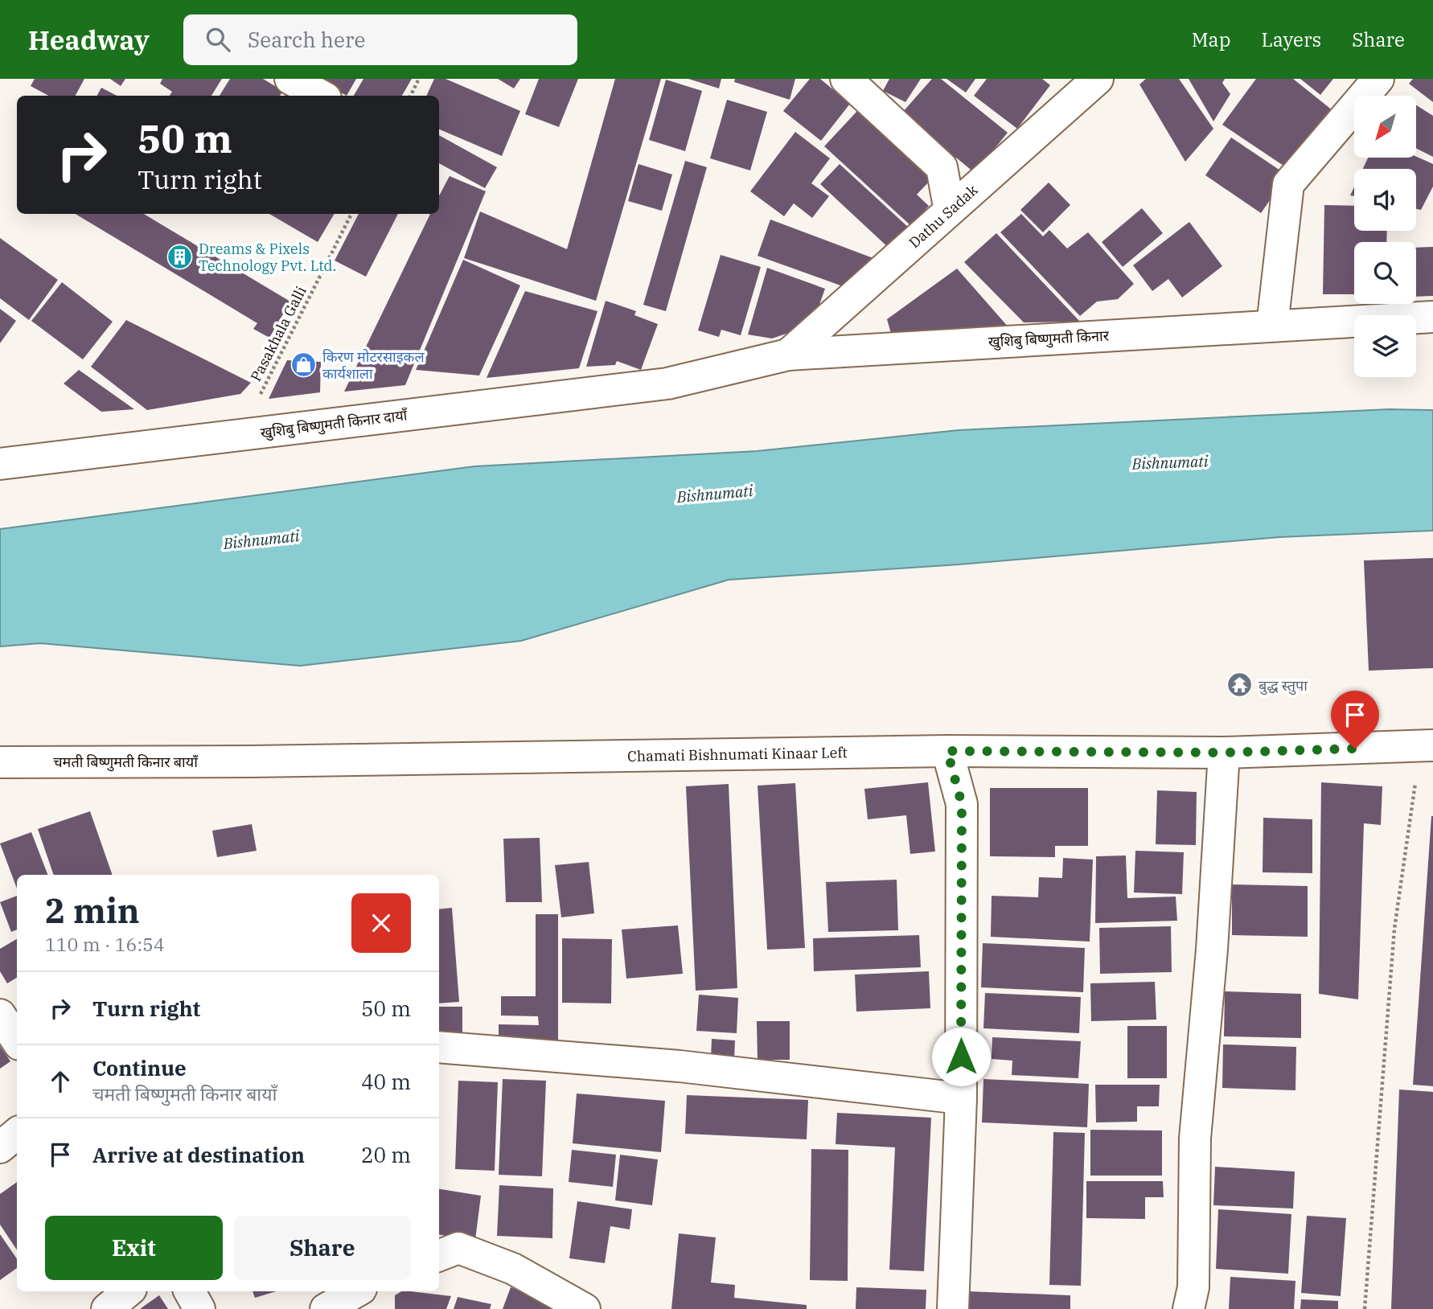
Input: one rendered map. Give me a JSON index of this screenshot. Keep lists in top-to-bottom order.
{
  "streets": {
    "street": [
      "Dathu Sadak",
      "खुशिबु बिष्णुमती किनार",
      "खुशिबु बिष्णुमती किनार दायाँ",
      "Chamati Bishnumati Kinaar Left",
      "चमती बिष्णुमती किनार बायाँ"
    ],
    "path": ["Pasakhala Galli"]
  },
  "crossings": [
    ["Dathu Sadak", "खुशिबु बिष्णुमती किनार"],
    ["Pasakhala Galli", "खुशिबु बिष्णुमती किनार दायाँ"],
    ["खुशिबु बिष्णुमती किनार", "खुशिबु बिष्णुमती किनार दायाँ"],
    ["Chamati Bishnumati Kinaar Left", "चमती बिष्णुमती किनार बायाँ"]
  ],
  "water": ["Bishnumati"],
  "places": {
    "building": ["Dreams & Pixels Technology Pvt. Ltd."],
    "shop": ["किरण मोटरसाइकल कार्यशाला"],
    "temple": ["बुद्ध स्तुपा"]
  },
  "north": "bottom left",
  "page": {
    "header": "Headway",
    "search": "Search here",
    "nav": ["Map", "Layers", "Share"],
    "turn": ["50 m", "Turn right"],
    "heading": ["2 min", "110 m · 16:54"],
    "list": [
      {
        "name": "Turn right",
        "value": "50 m"
      },
      {
        "name": "Continue",
        "note": "चमती बिष्णुमती किनार बायाँ",
        "value": "40 m"
      },
      {
        "name": "Arrive at destination",
        "value": "20 m"
      }
    ],
    "buttons": ["Exit", "Share"]
  }
}
